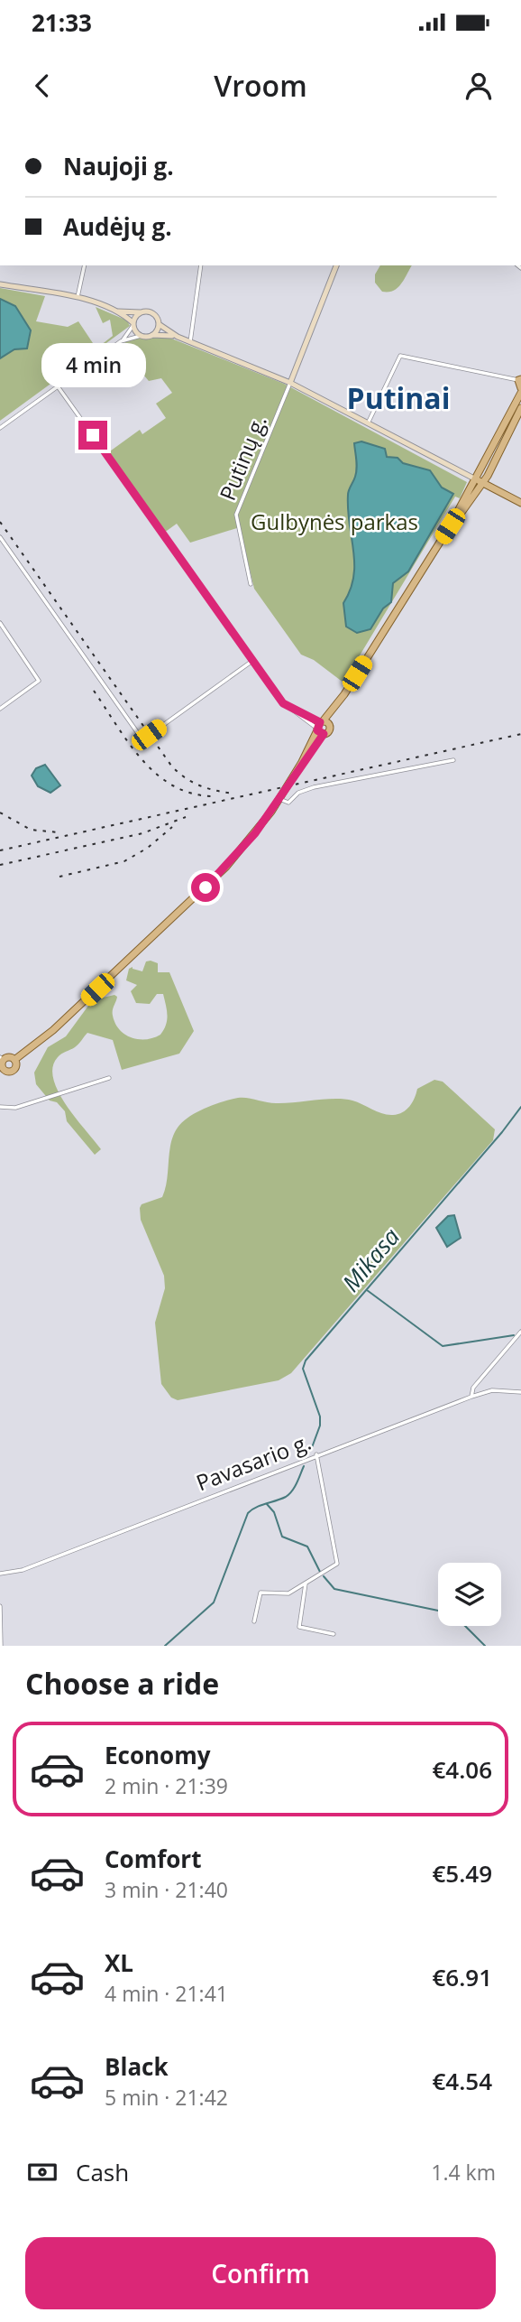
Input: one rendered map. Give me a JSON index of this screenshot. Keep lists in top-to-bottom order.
{
  "streets": {
    "street": ["Putinų g.", "Pavasario g."]
  },
  "districts": ["Putinai"],
  "water": ["Mikasa"],
  "parks": ["Gulbynės parkas"],
  "page": {
    "status": "21:33",
    "header": "Vroom",
    "banner": ["Naujoji g.", "Audėjų g."],
    "bubble": "4 min",
    "heading": "Choose a ride",
    "list": [
      {
        "name": "Economy",
        "note": "2 min · 21:39",
        "value": "€4.06"
      },
      {
        "name": "Comfort",
        "note": "3 min · 21:40",
        "value": "€5.49"
      },
      {
        "name": "XL",
        "note": "4 min · 21:41",
        "value": "€6.91"
      },
      {
        "name": "Black",
        "note": "5 min · 21:42",
        "value": "€4.54"
      }
    ],
    "pay": ["Cash", "1.4 km"],
    "buttons": "Confirm"
  }
}
